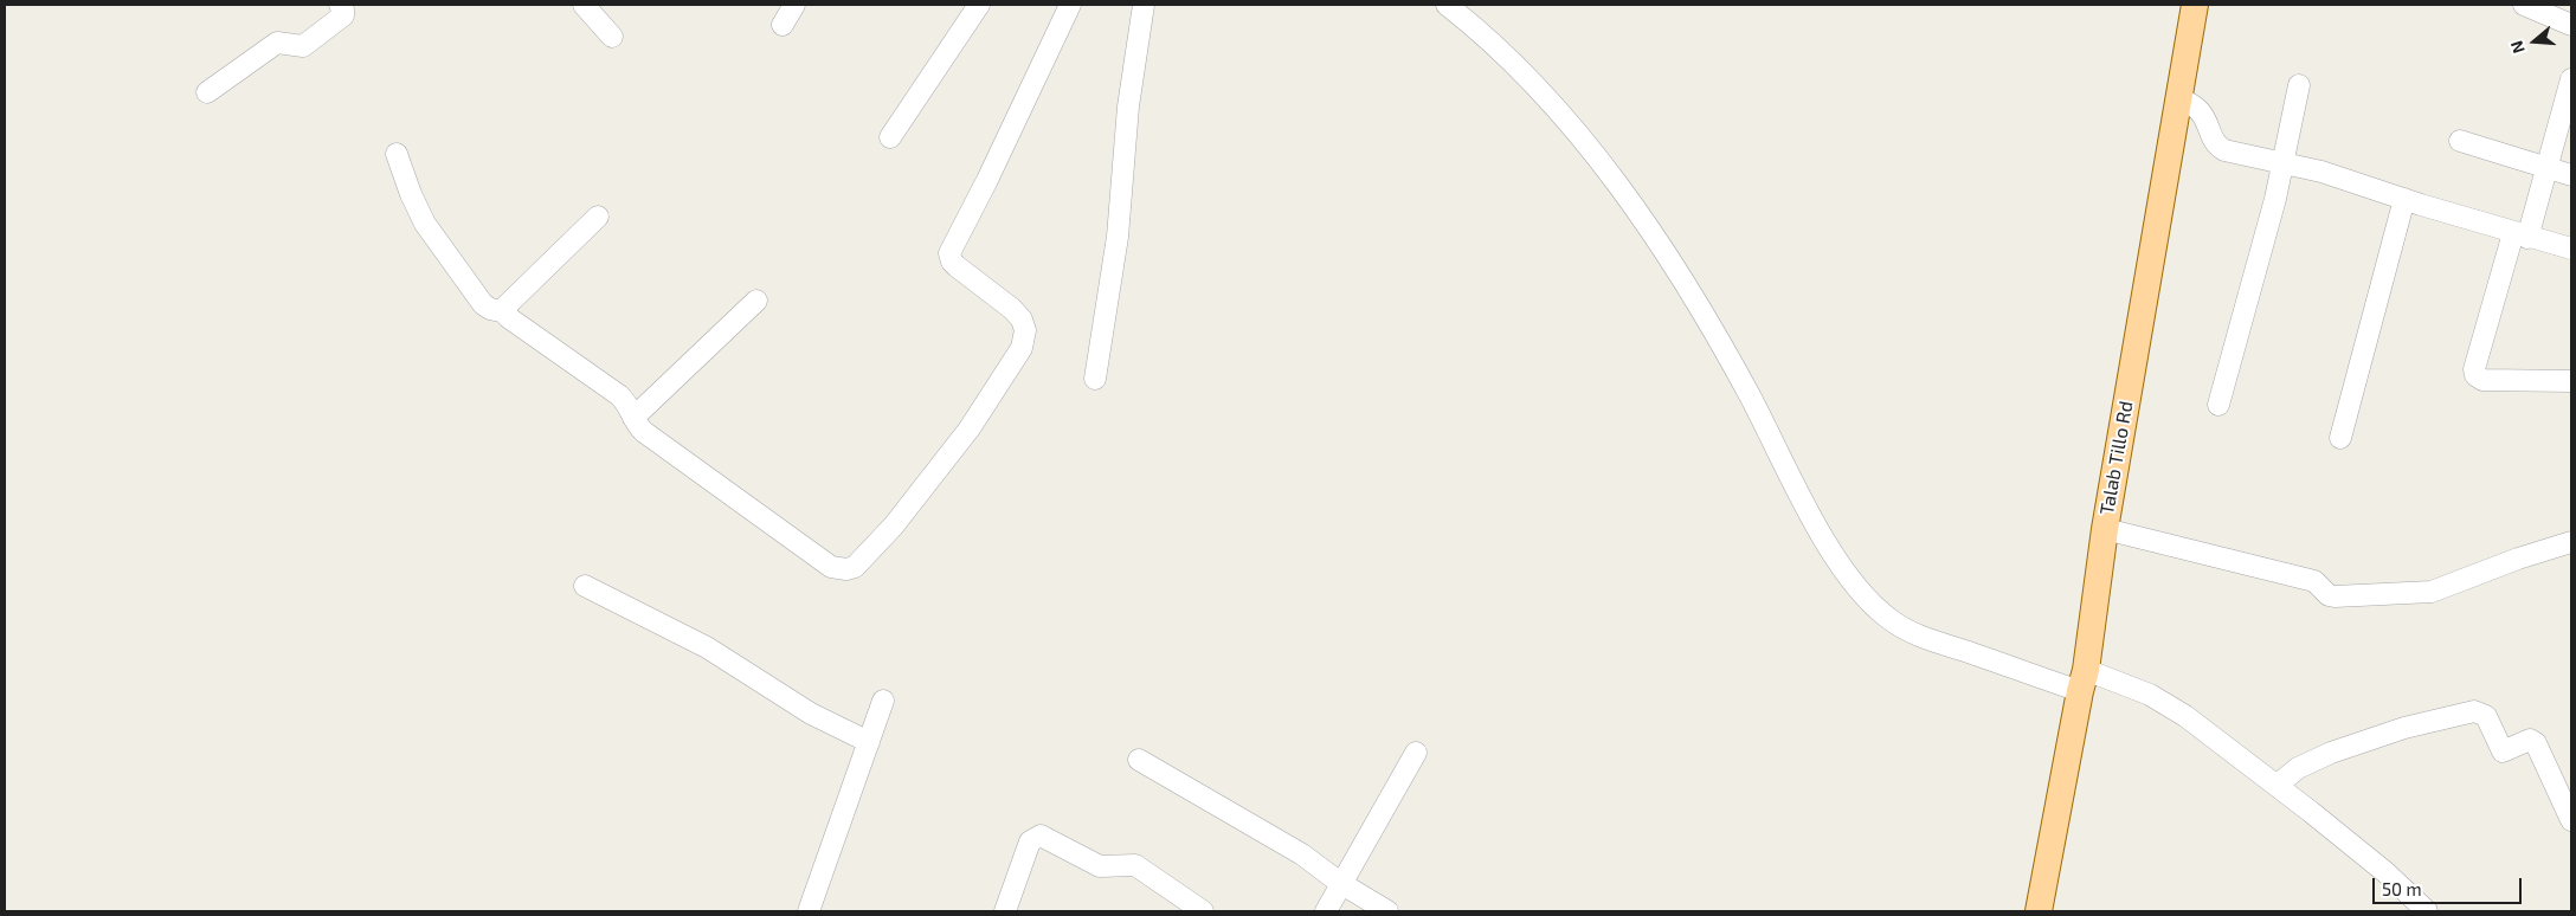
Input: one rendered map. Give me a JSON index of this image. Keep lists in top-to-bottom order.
{
  "streets": {
    "main road": ["Talab Tillo Rd"]
  },
  "scale_bar": "50 m",
  "north": "left"
}
